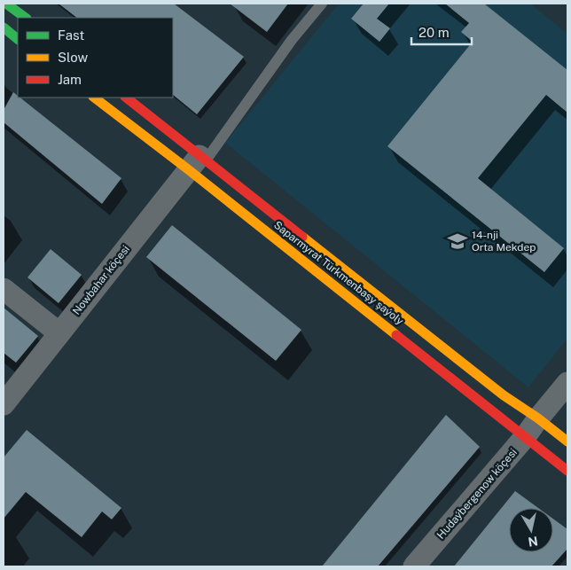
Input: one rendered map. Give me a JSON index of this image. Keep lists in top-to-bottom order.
{
  "streets": {
    "main road": ["Saparmyrat Türkmenbaşy şaýoly"],
    "street": ["Nowbahar köçesi", "Hudaýbergenow köçesi"]
  },
  "crossings": [
    ["Saparmyrat Türkmenbaşy şaýoly", "Nowbahar köçesi"],
    ["Saparmyrat Türkmenbaşy şaýoly", "Hudaýbergenow köçesi"]
  ],
  "places": {
    "school or university": ["14-nji Orta Mekdep"]
  },
  "legend": ["Fast", "Slow", "Jam"],
  "scale_bar": "20 m",
  "north": "bottom"
}
